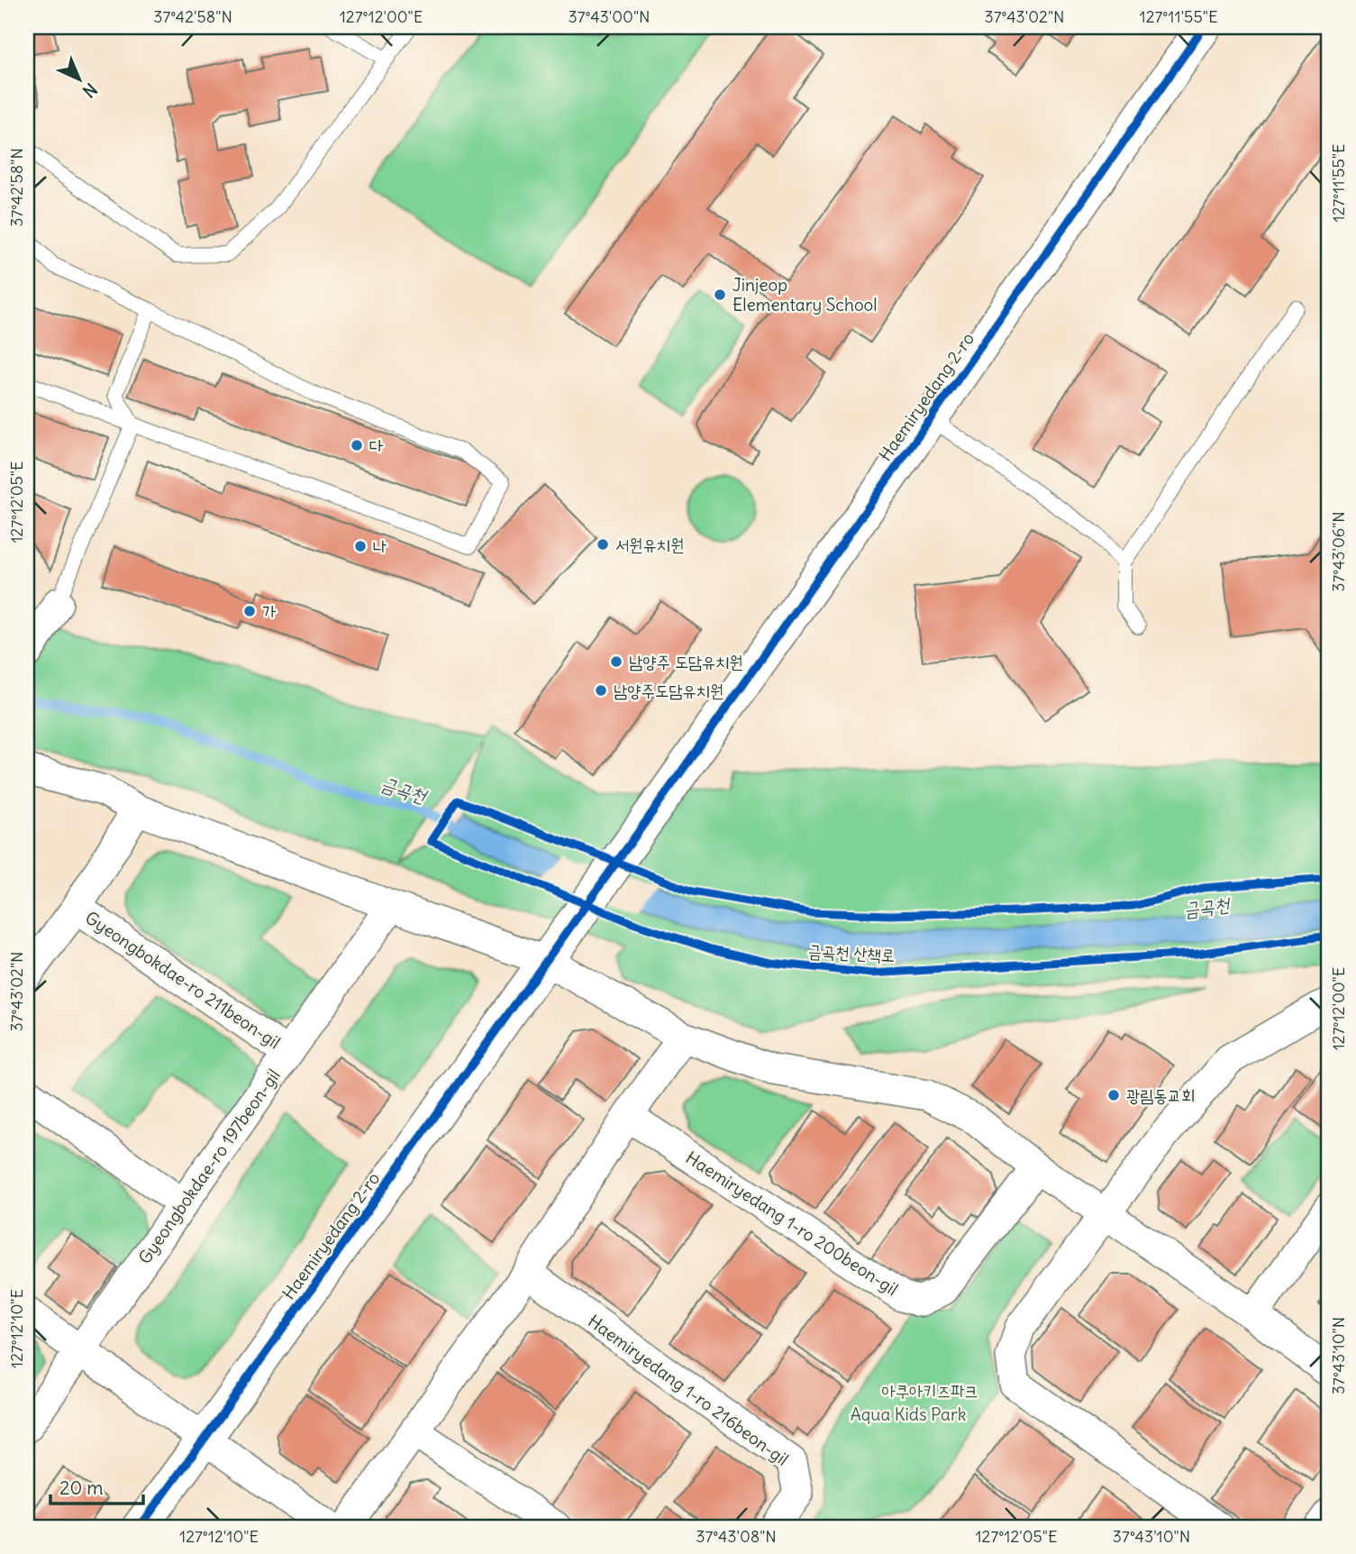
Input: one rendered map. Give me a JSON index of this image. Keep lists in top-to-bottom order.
{
  "streets": {
    "street": [
      "Haemiryedang 2-ro",
      "Gyeongbokdae-ro 211beon-gil",
      "Gyeongbokdae-ro 197beon-gil",
      "Haemiryedang 1-ro 200beon-gil",
      "Haemiryedang 1-ro 216beon-gil"
    ],
    "cycle path": ["금곡천 산책로"]
  },
  "crossings": [
    ["Gyeongbokdae-ro 211beon-gil", "Gyeongbokdae-ro 197beon-gil"]
  ],
  "water": ["금곡천"],
  "parks": ["아쿠아키즈파크", "Aqua Kids Park"],
  "places": [
    "Jinjeop Elementary School",
    "다",
    "서원유치원",
    "나",
    "가",
    "남양주 도담유치원",
    "남양주도담유치원",
    "광림동교회"
  ],
  "scale_bar": "20 m",
  "north": "bottom right",
  "coordinates": [
    "37°42'58\"N",
    "127°12'00\"E",
    "37°43'00\"N",
    "37°43'02\"N",
    "127°11'55\"E",
    "127°12'05\"E",
    "37°43'06\"N",
    "127°12'10\"E",
    "37°43'10\"N",
    "37°43'08\"N"
  ]
}
